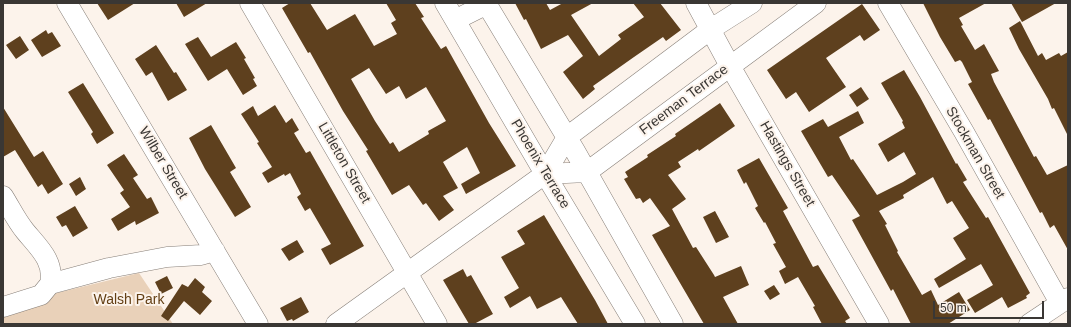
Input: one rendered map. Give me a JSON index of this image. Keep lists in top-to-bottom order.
{
  "streets": {
    "street": [
      "Freeman Terrace",
      "Stockman Street",
      "Wilber Street",
      "Littleton Street",
      "Phoenix Terrace",
      "Hastings Street"
    ]
  },
  "crossings": [
    ["Freeman Terrace", "Hastings Street"]
  ],
  "parks": ["Walsh Park"],
  "scale_bar": "50 m"
}
